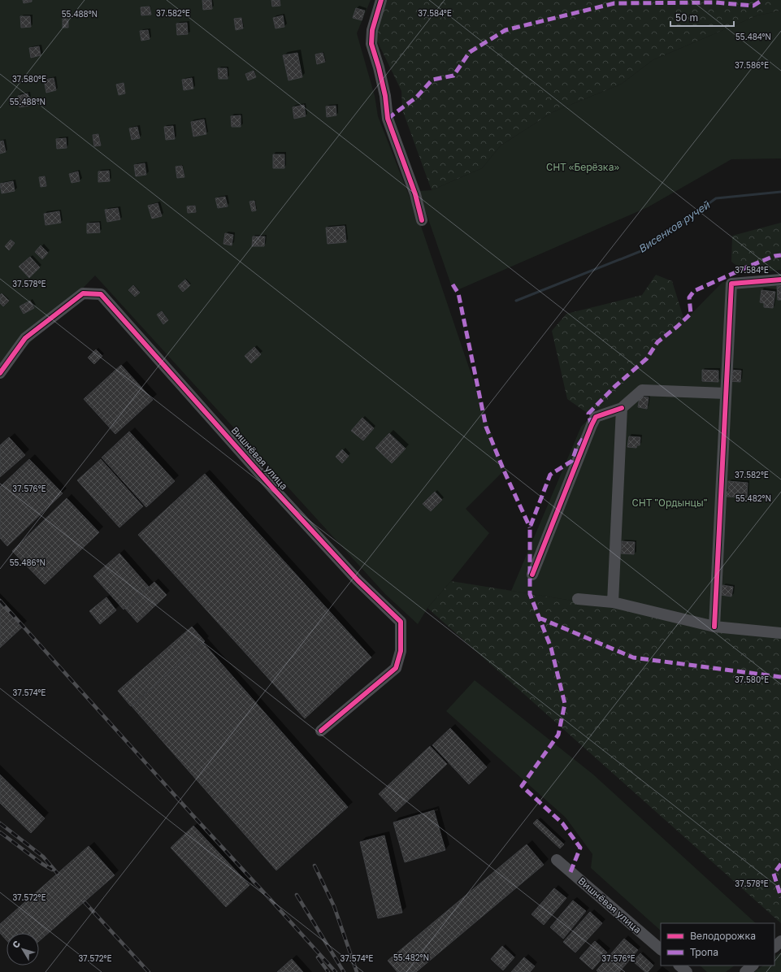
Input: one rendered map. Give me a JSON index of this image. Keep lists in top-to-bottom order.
{
  "streets": {
    "street": ["Вишнёвая улица"]
  },
  "water": ["Висенков ручей"],
  "parks": ["СНТ «Берёзка»", "СНТ \"Ордынцы\""],
  "legend": ["Велодорожка", "Тропа"],
  "scale_bar": "50 m",
  "north": "top left",
  "coordinates": [
    "37.584°E",
    "37.582°E",
    "55.488°N",
    "55.484°N",
    "37.586°E",
    "37.580°E",
    "37.578°E",
    "37.576°E",
    "55.482°N",
    "55.486°N",
    "37.574°E",
    "37.572°E"
  ]
}
